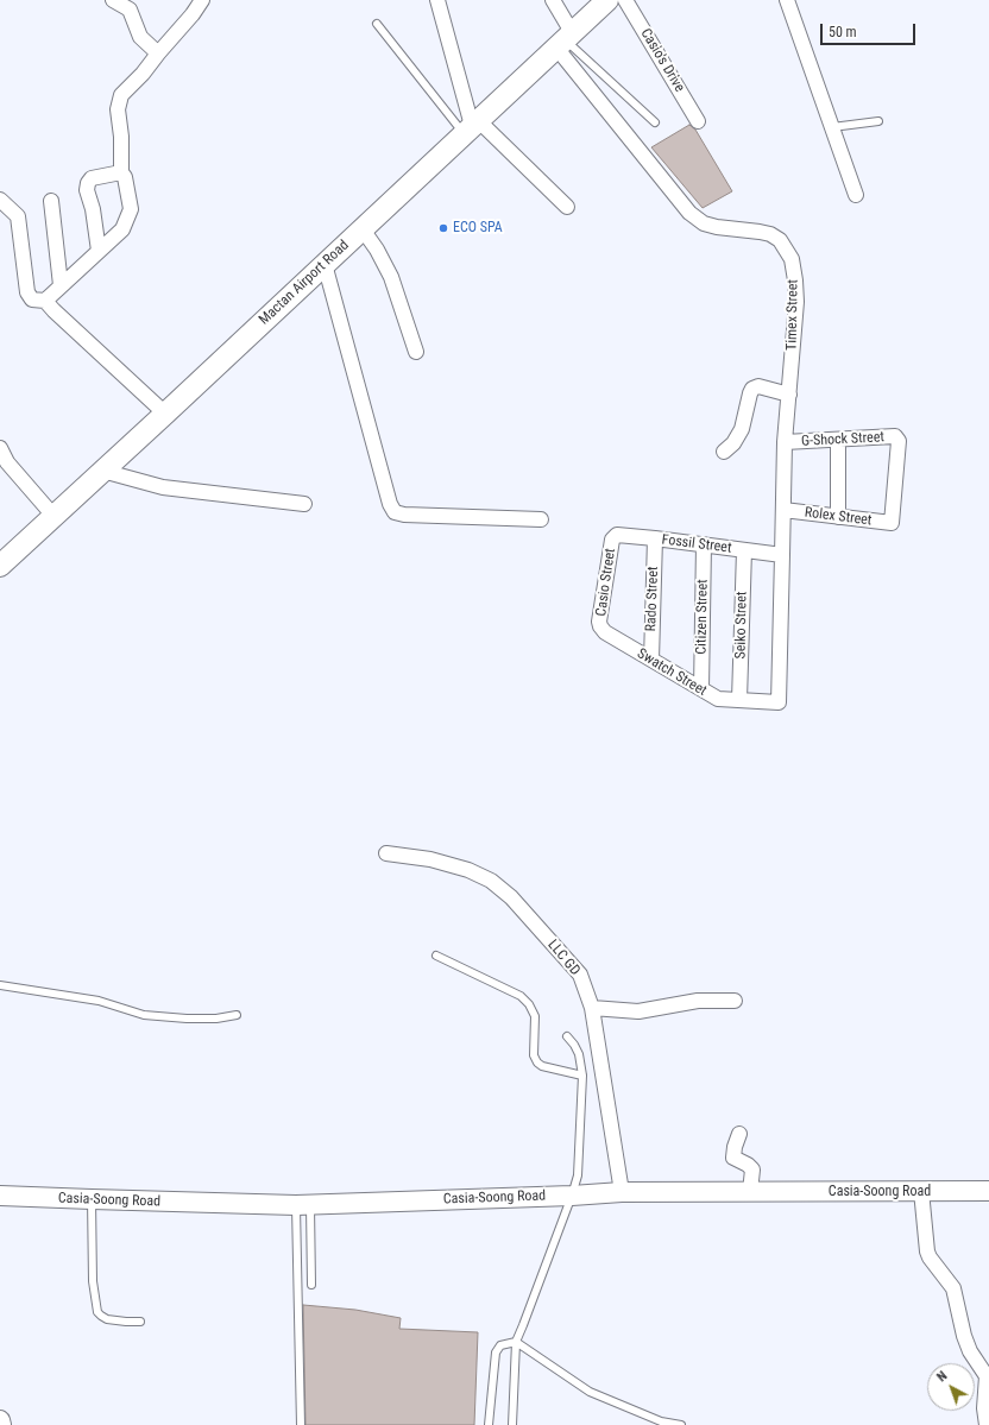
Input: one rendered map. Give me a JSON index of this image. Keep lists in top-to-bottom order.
{
  "streets": {
    "main road": ["Mactan Airport Road"],
    "street": [
      "Casio's Drive",
      "Timex Street",
      "G-Shock Street",
      "Rolex Street",
      "Fossil Street",
      "Casio Street",
      "Rado Street",
      "Citizen Street",
      "Seiko Street",
      "Swatch Street",
      "LLC GD",
      "Casia-Soong Road"
    ]
  },
  "crossings": [
    ["Mactan Airport Road", "Timex Street"],
    ["Timex Street", "G-Shock Street"],
    ["Timex Street", "Rolex Street"],
    ["Timex Street", "Fossil Street"],
    ["Timex Street", "Swatch Street"],
    ["G-Shock Street", "Rolex Street"],
    ["Fossil Street", "Casio Street"],
    ["Fossil Street", "Rado Street"],
    ["Fossil Street", "Citizen Street"],
    ["Fossil Street", "Seiko Street"],
    ["Casio Street", "Swatch Street"],
    ["Rado Street", "Swatch Street"],
    ["Citizen Street", "Swatch Street"],
    ["Seiko Street", "Swatch Street"],
    ["LLC GD", "Casia-Soong Road"]
  ],
  "places": ["ECO SPA"],
  "scale_bar": "50 m",
  "north": "top left"
}
